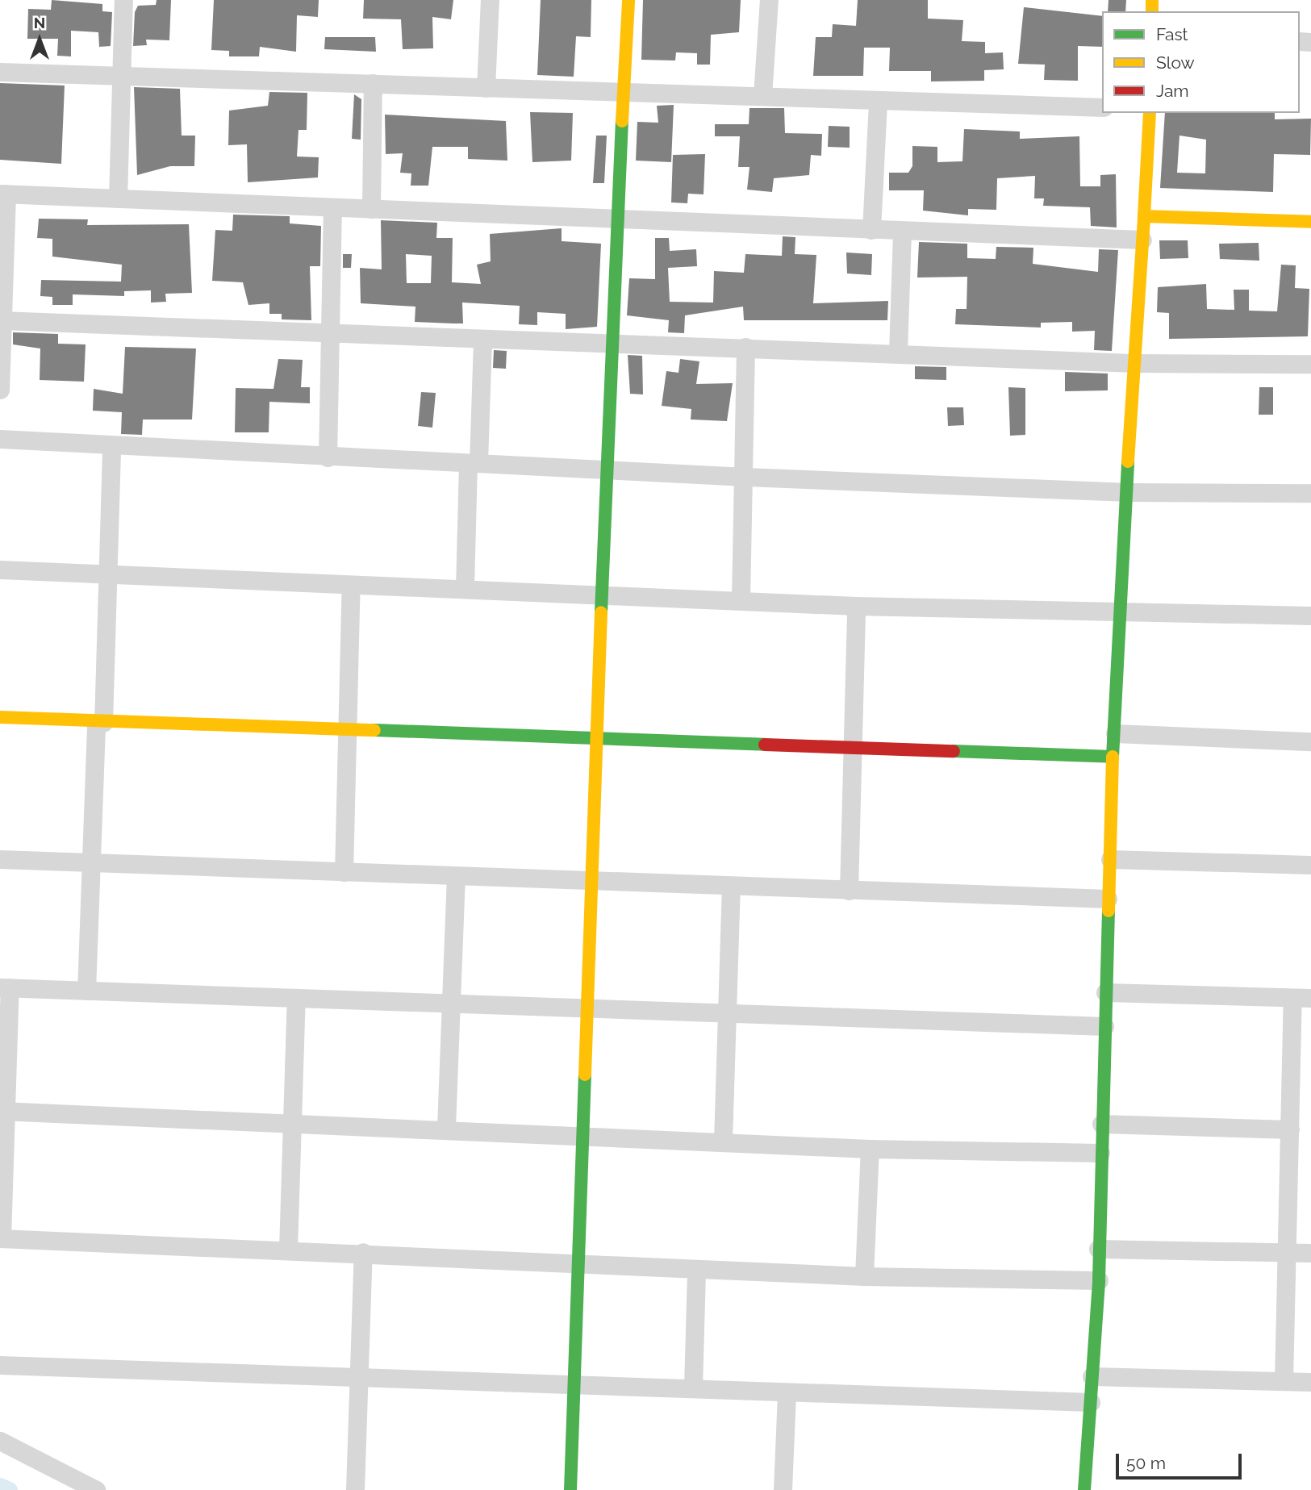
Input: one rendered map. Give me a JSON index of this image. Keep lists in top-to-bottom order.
{
  "legend": ["Fast", "Slow", "Jam"],
  "scale_bar": "50 m",
  "north": "top"
}
